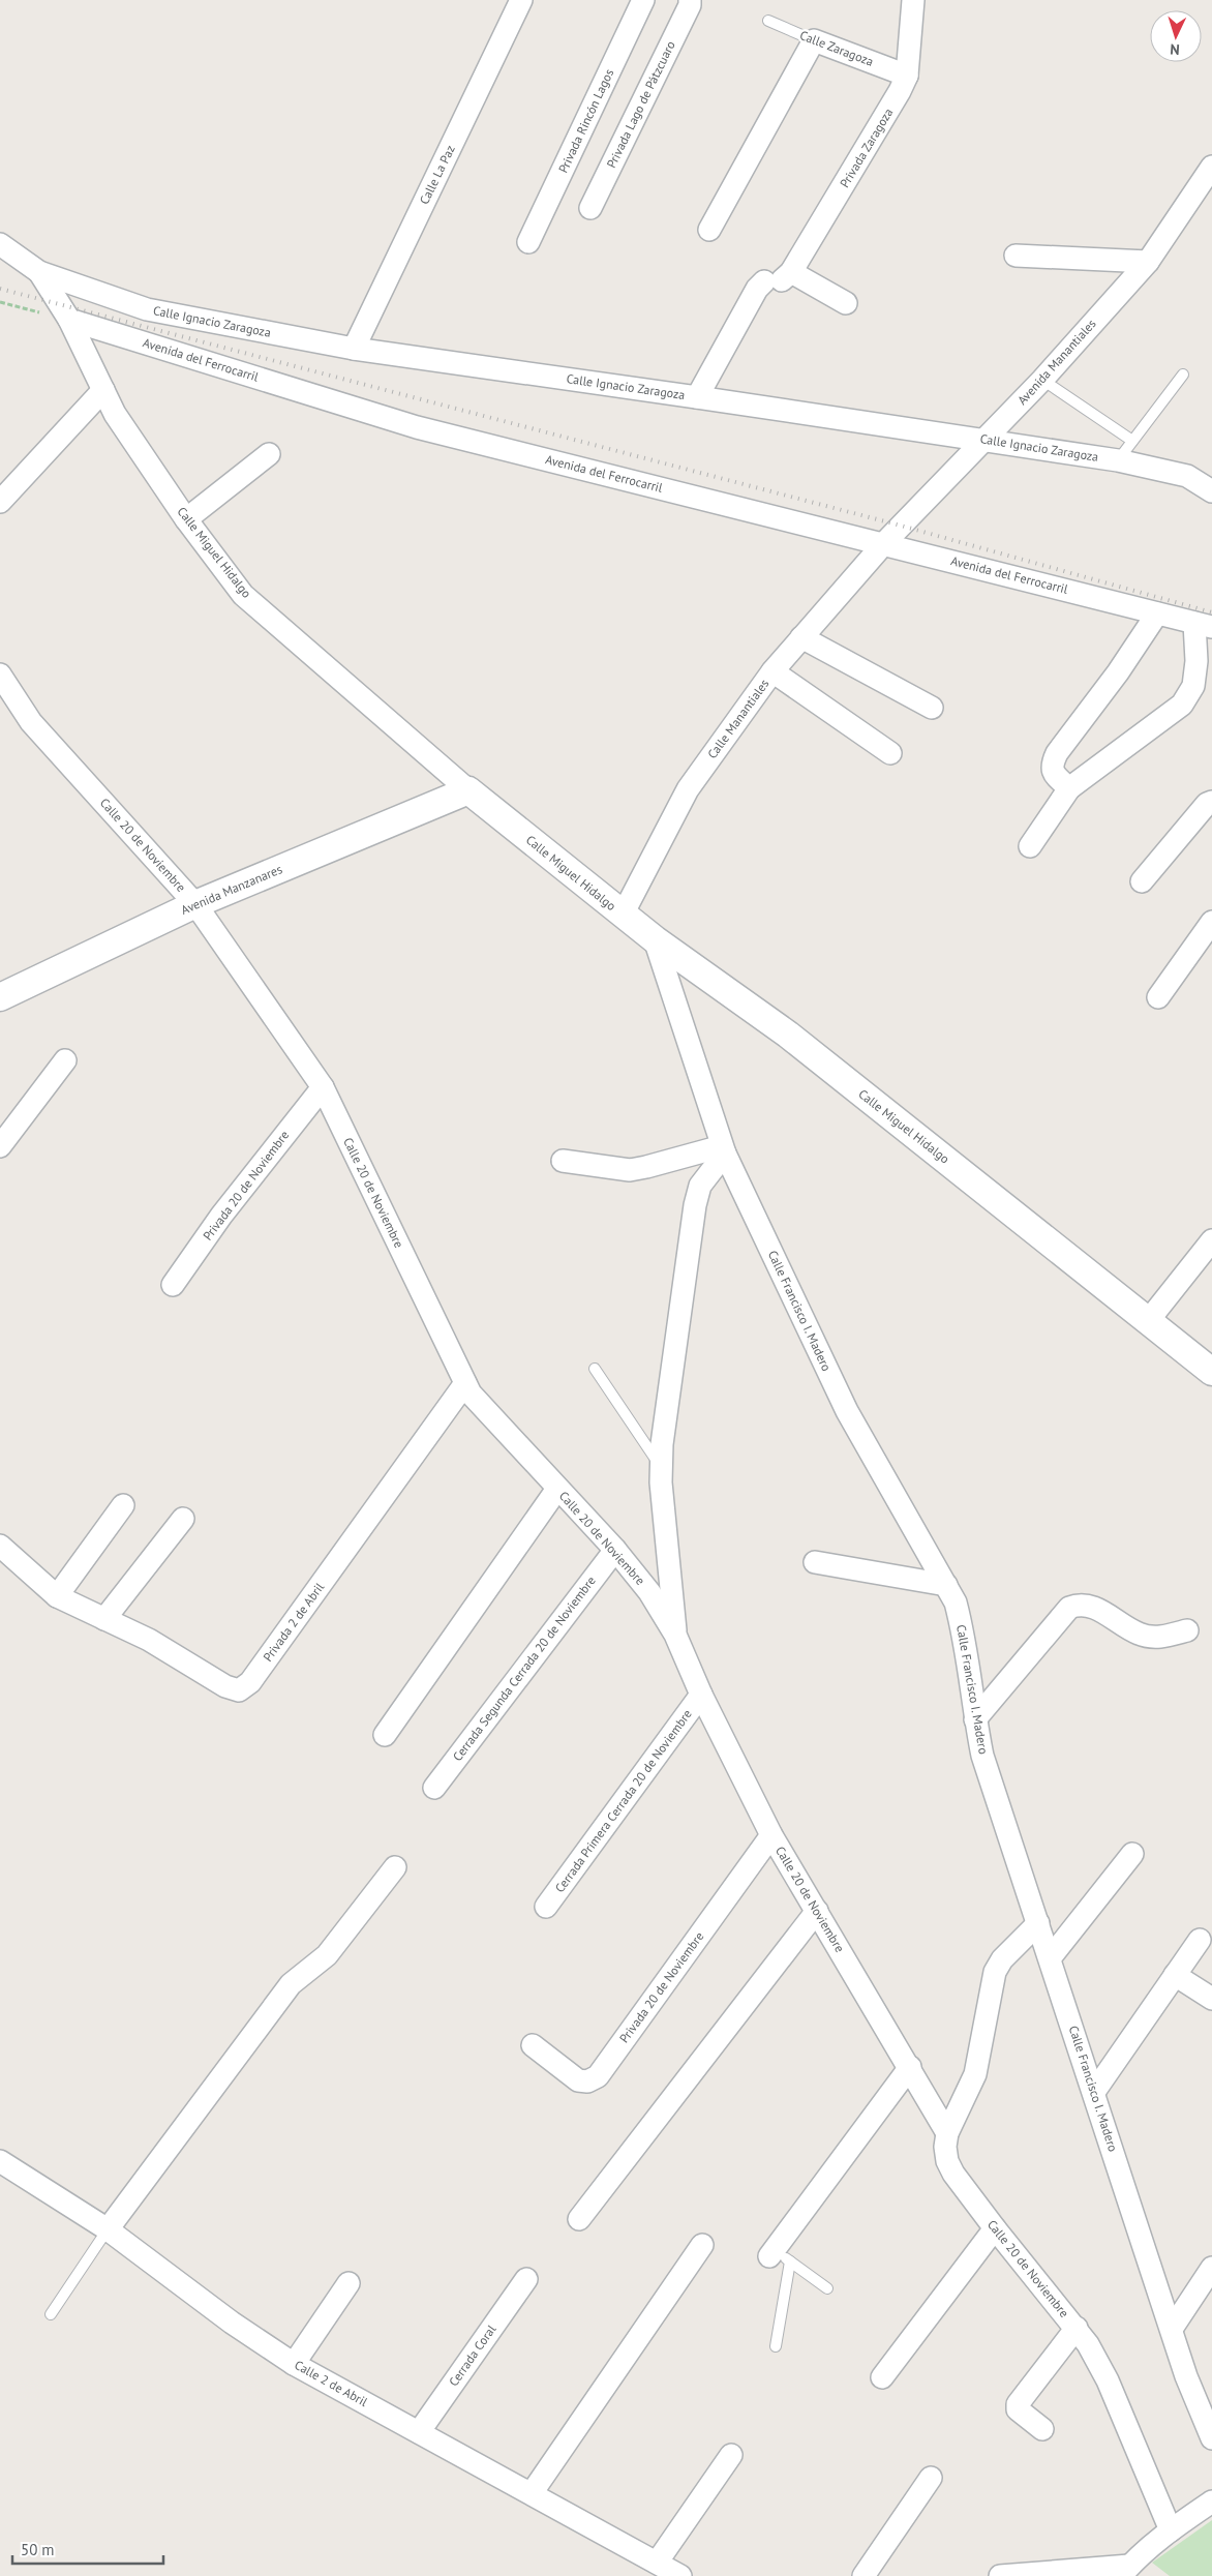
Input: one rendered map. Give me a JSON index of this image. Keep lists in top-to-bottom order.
{
  "streets": {
    "street": [
      "Calle Zaragoza",
      "Privada Lago de Pátzcuaro",
      "Privada Rincón Lagos",
      "Privada Zaragoza",
      "Calle La Paz",
      "Calle Ignacio Zaragoza",
      "Avenida del Ferrocarril",
      "Avenida Manantiales",
      "Calle Miguel Hidalgo",
      "Calle Manantiales",
      "Calle 20 de Noviembre",
      "Avenida Manzanares",
      "Privada 20 de Noviembre",
      "Calle Francisco I. Madero",
      "Privada 2 de Abril",
      "Cerrada Segunda Cerrada 20 de Noviembre",
      "Cerrada Primera Cerrada 20 de Noviembre",
      "Cerrada Coral",
      "Calle 2 de Abril"
    ]
  },
  "crossings": [
    ["Calle Zaragoza", "Privada Zaragoza"],
    ["Privada Zaragoza", "Calle Ignacio Zaragoza"],
    ["Calle La Paz", "Calle Ignacio Zaragoza"],
    ["Calle Ignacio Zaragoza", "Avenida Manantiales"],
    ["Calle Ignacio Zaragoza", "Calle Miguel Hidalgo"],
    ["Avenida del Ferrocarril", "Avenida Manantiales"],
    ["Avenida del Ferrocarril", "Calle Miguel Hidalgo"],
    ["Avenida del Ferrocarril", "Calle Manantiales"],
    ["Avenida Manantiales", "Calle Manantiales"],
    ["Calle Miguel Hidalgo", "Calle Manantiales"],
    ["Calle Miguel Hidalgo", "Avenida Manzanares"],
    ["Calle Miguel Hidalgo", "Calle Francisco I. Madero"],
    ["Calle 20 de Noviembre", "Avenida Manzanares"],
    ["Calle 20 de Noviembre", "Privada 20 de Noviembre"],
    ["Calle 20 de Noviembre", "Privada 2 de Abril"],
    ["Calle 20 de Noviembre", "Cerrada Segunda Cerrada 20 de Noviembre"],
    ["Calle 20 de Noviembre", "Cerrada Primera Cerrada 20 de Noviembre"],
    ["Cerrada Coral", "Calle 2 de Abril"]
  ],
  "scale_bar": "50 m",
  "north": "bottom"
}
